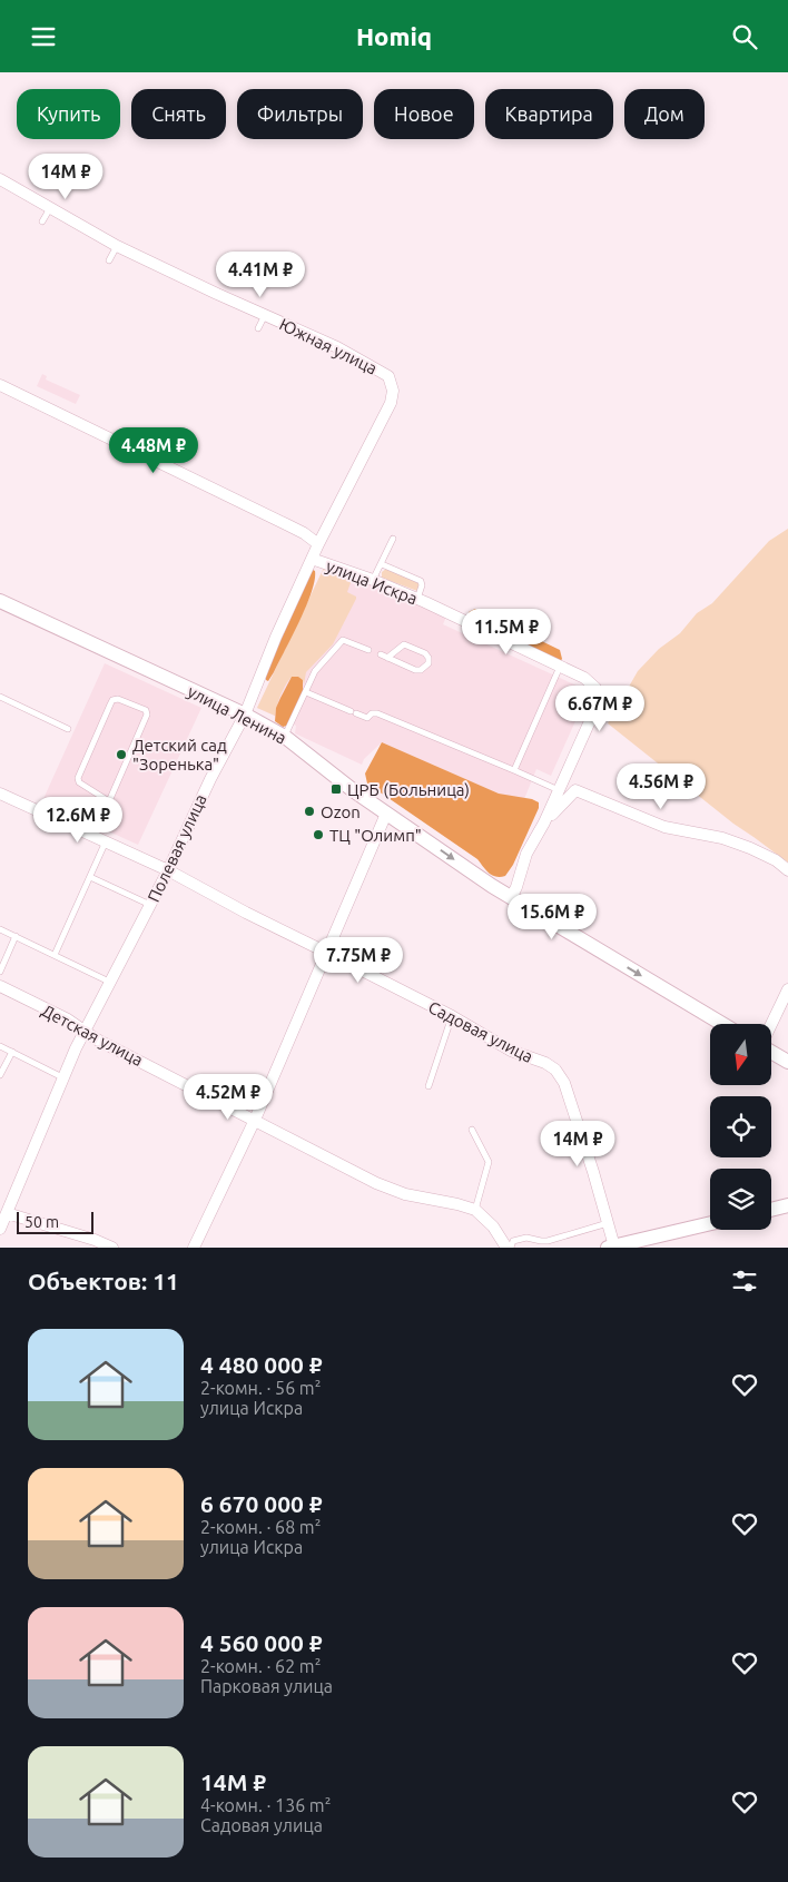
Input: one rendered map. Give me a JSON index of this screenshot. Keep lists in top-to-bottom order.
{
  "streets": {
    "street": [
      "Южная улица",
      "улица Искра",
      "улица Ленина",
      "Полевая улица",
      "Садовая улица",
      "Детская улица"
    ]
  },
  "crossings": [
    ["Южная улица", "Полевая улица"],
    ["улица Искра", "Полевая улица"],
    ["улица Ленина", "Полевая улица"],
    ["Полевая улица", "Садовая улица"],
    ["Полевая улица", "Детская улица"]
  ],
  "one_way": ["улица Ленина"],
  "places": {
    "other": ["Детский сад \"Зоренька\"", "Ozon", "ТЦ \"Олимп\""],
    "transit": ["ЦРБ (Больница)"]
  },
  "scale_bar": "50 m",
  "north": "bottom",
  "page": {
    "header": "Homiq",
    "chip": [
      "Купить",
      "Снять",
      "Фильтры",
      "Новое",
      "Квартира",
      "Дом"
    ],
    "price": [
      "14M ₽",
      "4.41M ₽",
      "4.48M ₽",
      "11.5M ₽",
      "6.67M ₽",
      "4.56M ₽",
      "12.6M ₽",
      "15.6M ₽",
      "7.75M ₽",
      "4.52M ₽",
      "14M ₽"
    ],
    "scale": "50 m",
    "heading": "Объектов: 11",
    "list": [
      {
        "name": "4 480 000 ₽",
        "note": "2-комн. · 56 m² · улица Искра"
      },
      {
        "name": "6 670 000 ₽",
        "note": "2-комн. · 68 m² · улица Искра"
      },
      {
        "name": "4 560 000 ₽",
        "note": "2-комн. · 62 m² · Парковая улица"
      },
      {
        "name": "14M ₽",
        "note": "4-комн. · 136 m² · Садовая улица"
      }
    ]
  }
}
